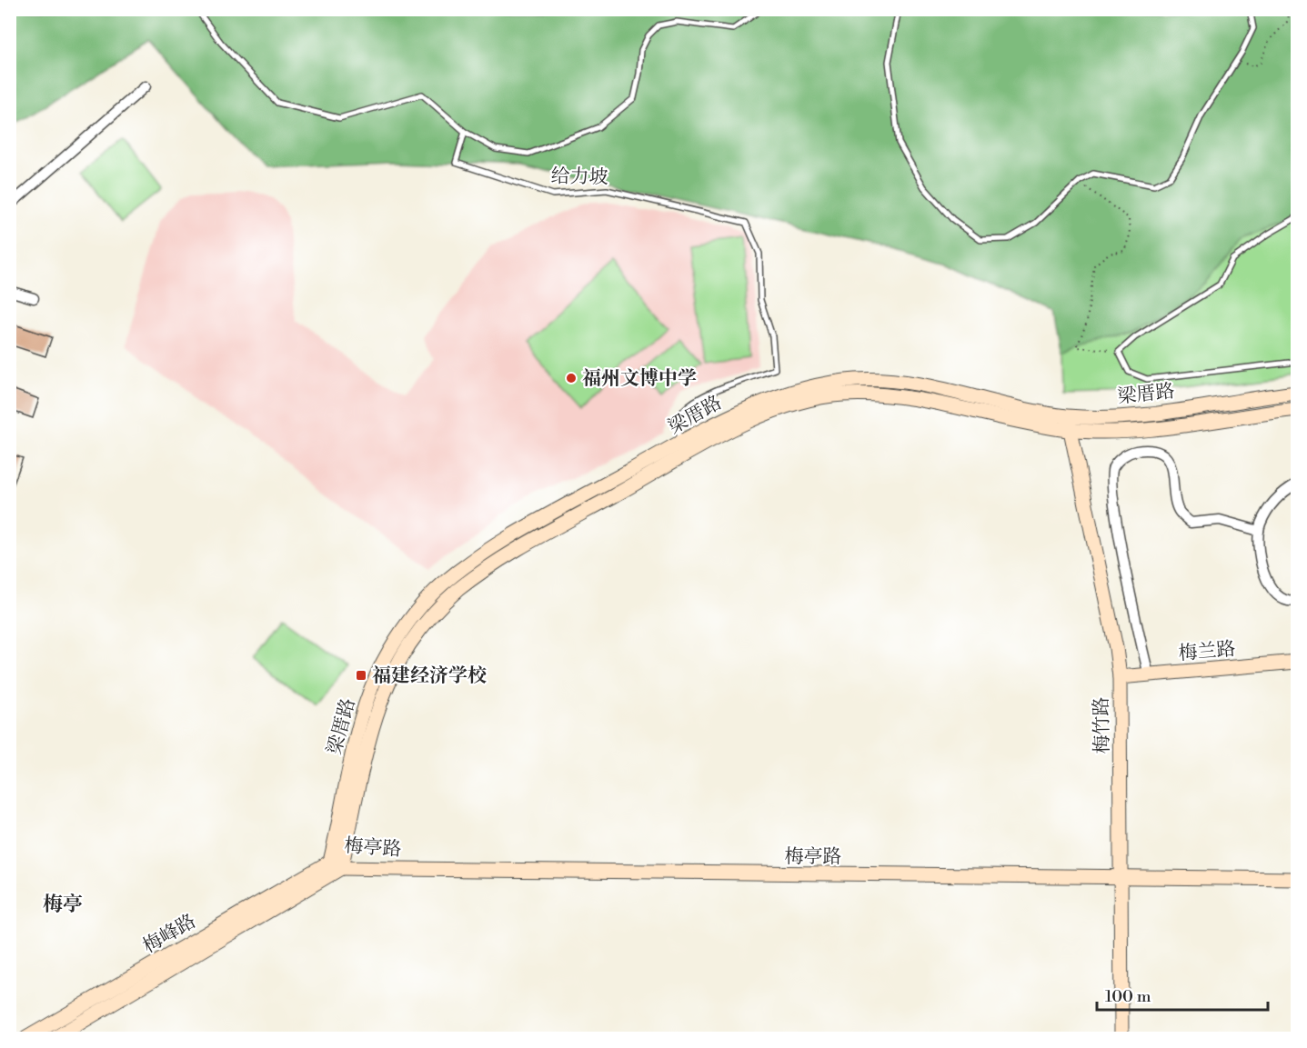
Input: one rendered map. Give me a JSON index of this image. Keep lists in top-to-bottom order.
{
  "streets": {
    "main road": [
      "梁厝路",
      "梅兰路",
      "梅竹路",
      "梅亭路",
      "梅峰路"
    ],
    "lane": ["给力坡"]
  },
  "crossings": [
    ["给力坡", "梁厝路"],
    ["梁厝路", "梅竹路"],
    ["梁厝路", "梅亭路"],
    ["梁厝路", "梅峰路"],
    ["梅兰路", "梅竹路"],
    ["梅竹路", "梅亭路"],
    ["梅亭路", "梅峰路"]
  ],
  "districts": ["梅亭"],
  "places": {
    "other": ["福州文博中学"],
    "transit": ["福建经济学校"]
  },
  "scale_bar": "100 m"
}
